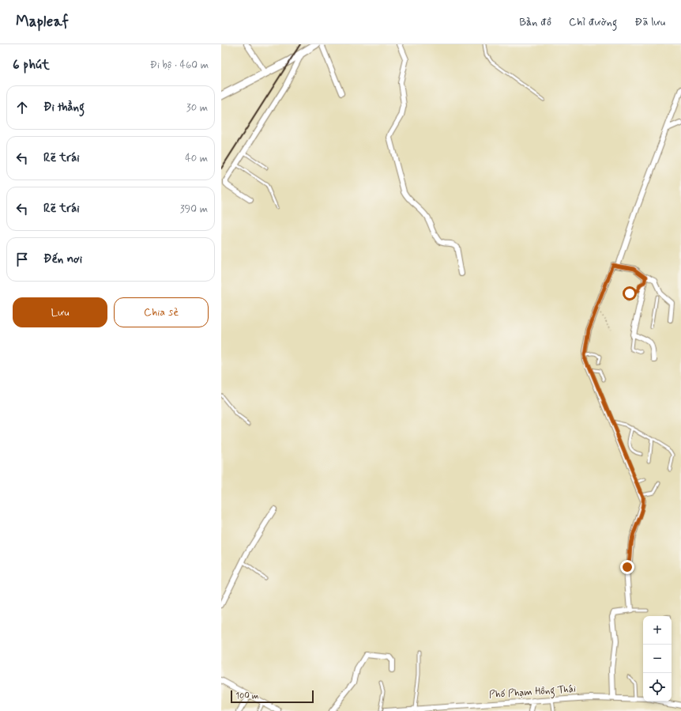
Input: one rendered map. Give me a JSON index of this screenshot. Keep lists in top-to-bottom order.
{
  "streets": {
    "street": ["Phố Phạm Hồng Thái"]
  },
  "scale_bar": "100 m",
  "page": {
    "header": "Mapleaf",
    "nav": ["Bản đồ", "Chỉ đường", "Đã lưu"],
    "heading": ["6 phút", "Đi bộ · 460 m"],
    "list": [
      ["Đi thẳng", "30 m"],
      ["Rẽ trái", "40 m"],
      ["Rẽ trái", "390 m"],
      "Đến nơi"
    ],
    "buttons": ["Lưu", "Chia sẻ"],
    "map_buttons": ["+", "−"],
    "scale": "100 m"
  }
}
